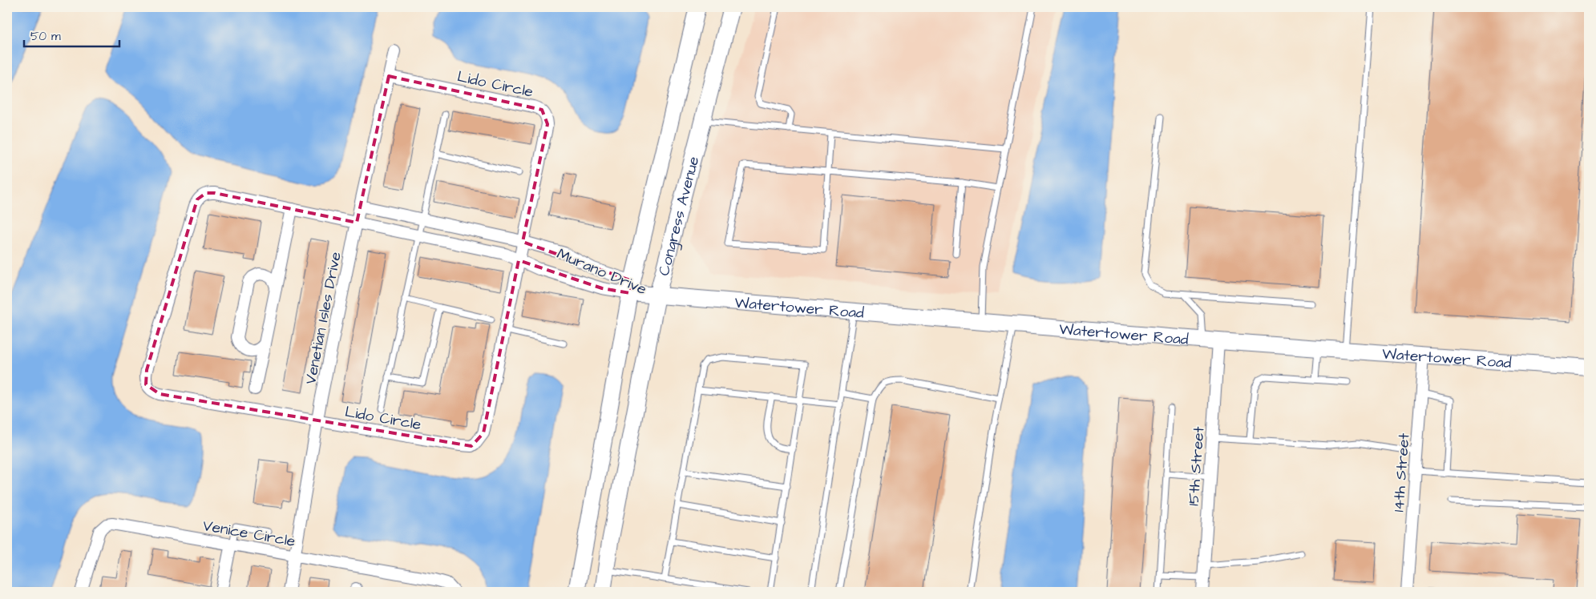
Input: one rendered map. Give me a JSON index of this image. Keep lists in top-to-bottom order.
{
  "streets": {
    "street": [
      "Lido Circle",
      "Congress Avenue",
      "Murano Drive",
      "Watertower Road",
      "Venetian Isles Drive",
      "15th Street",
      "14th Street",
      "Venice Circle"
    ]
  },
  "crossings": [
    ["Lido Circle", "Murano Drive"],
    ["Lido Circle", "Venetian Isles Drive"],
    ["Congress Avenue", "Murano Drive"],
    ["Congress Avenue", "Watertower Road"],
    ["Murano Drive", "Watertower Road"],
    ["Murano Drive", "Venetian Isles Drive"],
    ["Watertower Road", "15th Street"],
    ["Watertower Road", "14th Street"],
    ["Venetian Isles Drive", "Venice Circle"]
  ],
  "scale_bar": "50 m"
}
